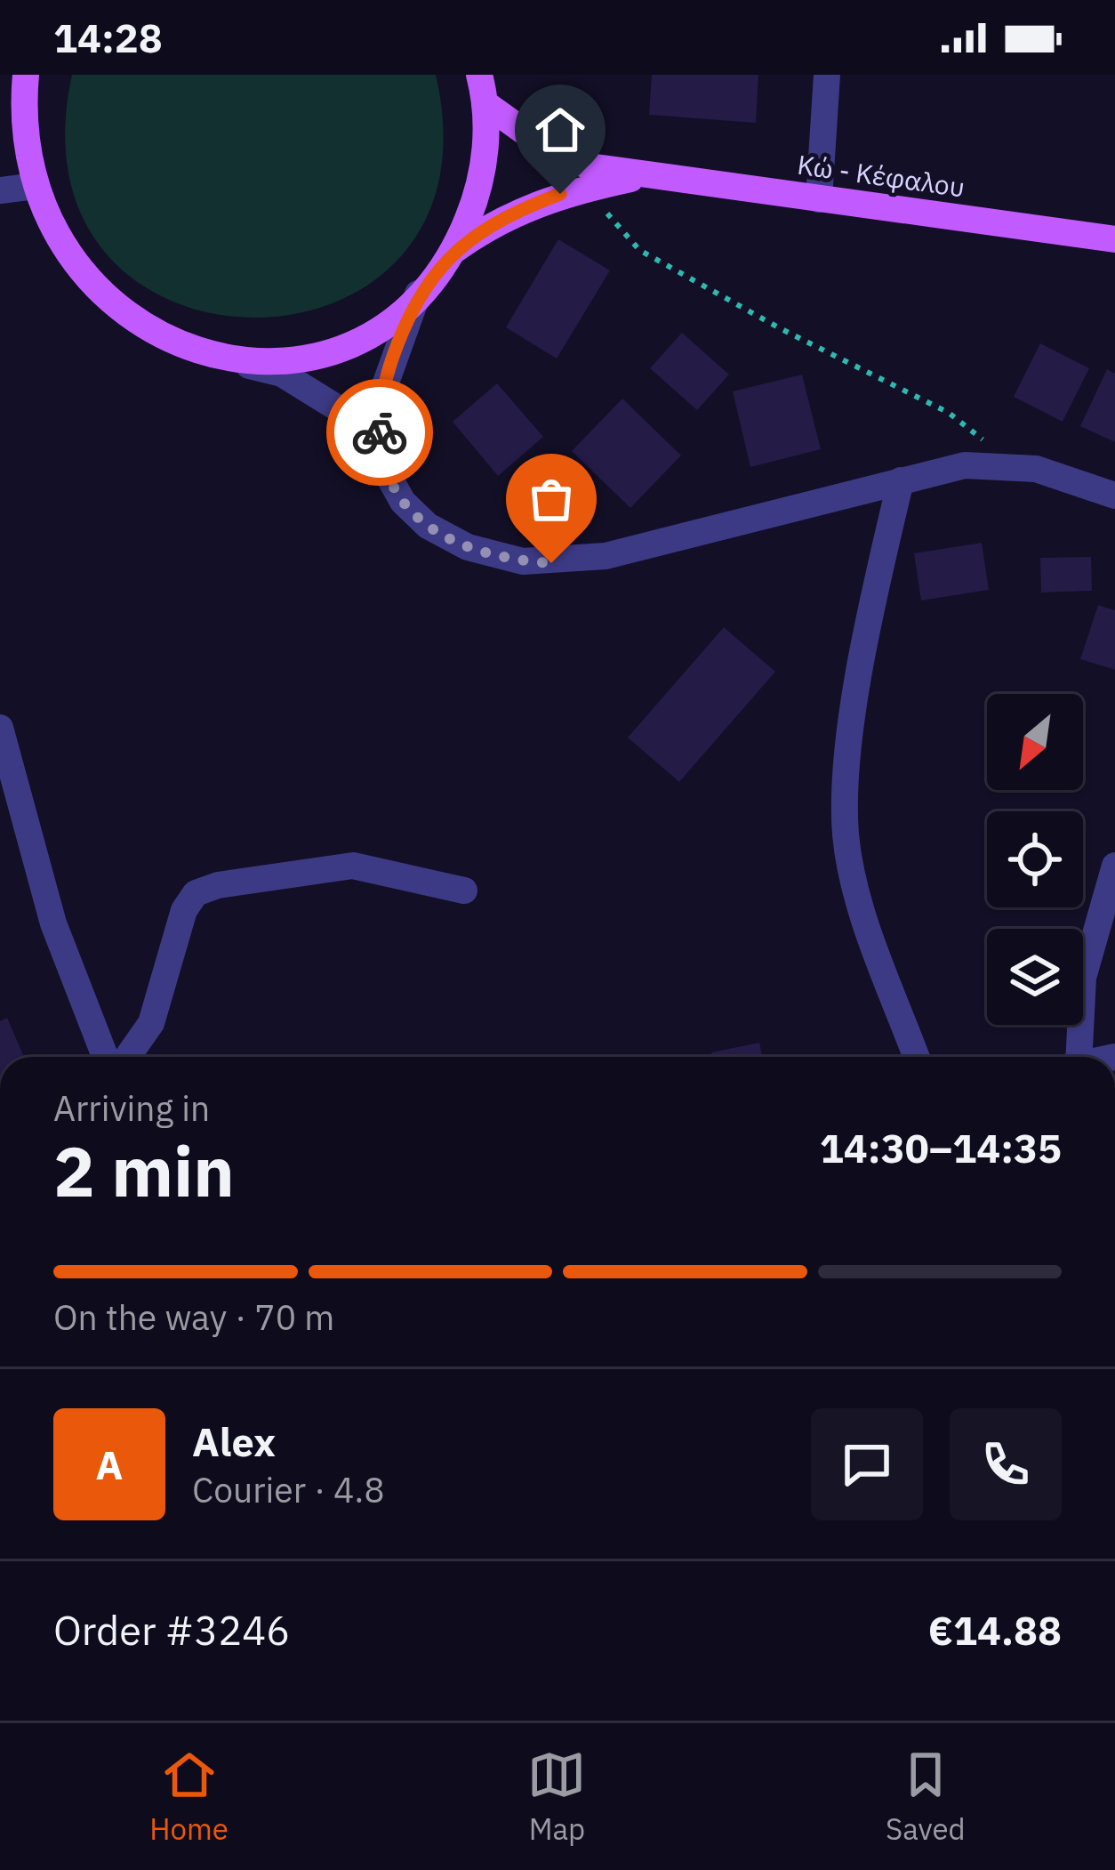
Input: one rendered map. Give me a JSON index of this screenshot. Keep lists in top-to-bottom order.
{
  "streets": {
    "main road": ["Κώ - Κέφαλου"]
  },
  "north": "bottom left",
  "page": {
    "status": "14:28",
    "heading": ["2 min", "Arriving in", "14:30–14:35"],
    "panel": [
      "Alex",
      "Courier · 4.8",
      "Order #3246",
      "€14.88"
    ],
    "bar": "On the way · 70 m",
    "round": "A",
    "tabs": ["Home", "Map", "Saved"]
  }
}
